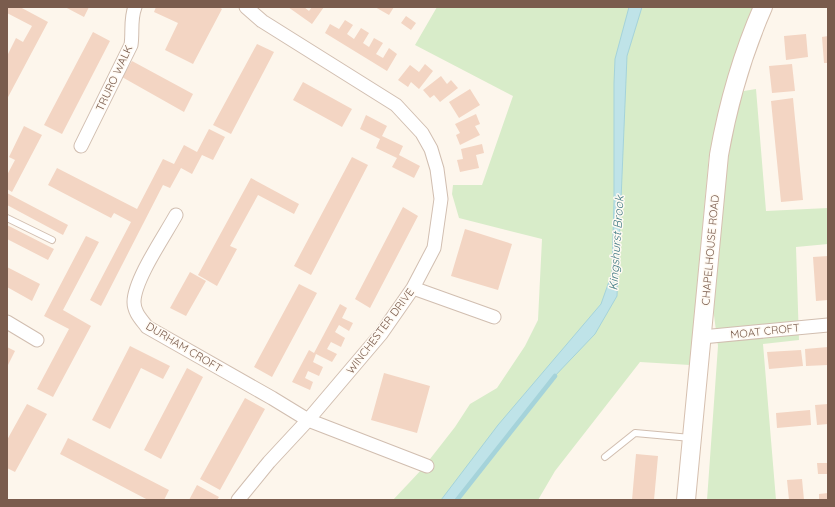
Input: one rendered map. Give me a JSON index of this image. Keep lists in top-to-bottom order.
{
  "streets": {
    "street": [
      "TRURO WALK",
      "CHAPELHOUSE ROAD",
      "WINCHESTER DRIVE",
      "MOAT CROFT",
      "DURHAM CROFT"
    ]
  },
  "crossings": [
    ["CHAPELHOUSE ROAD", "MOAT CROFT"],
    ["WINCHESTER DRIVE", "DURHAM CROFT"]
  ],
  "water": ["Kingshurst Brook"]
}
